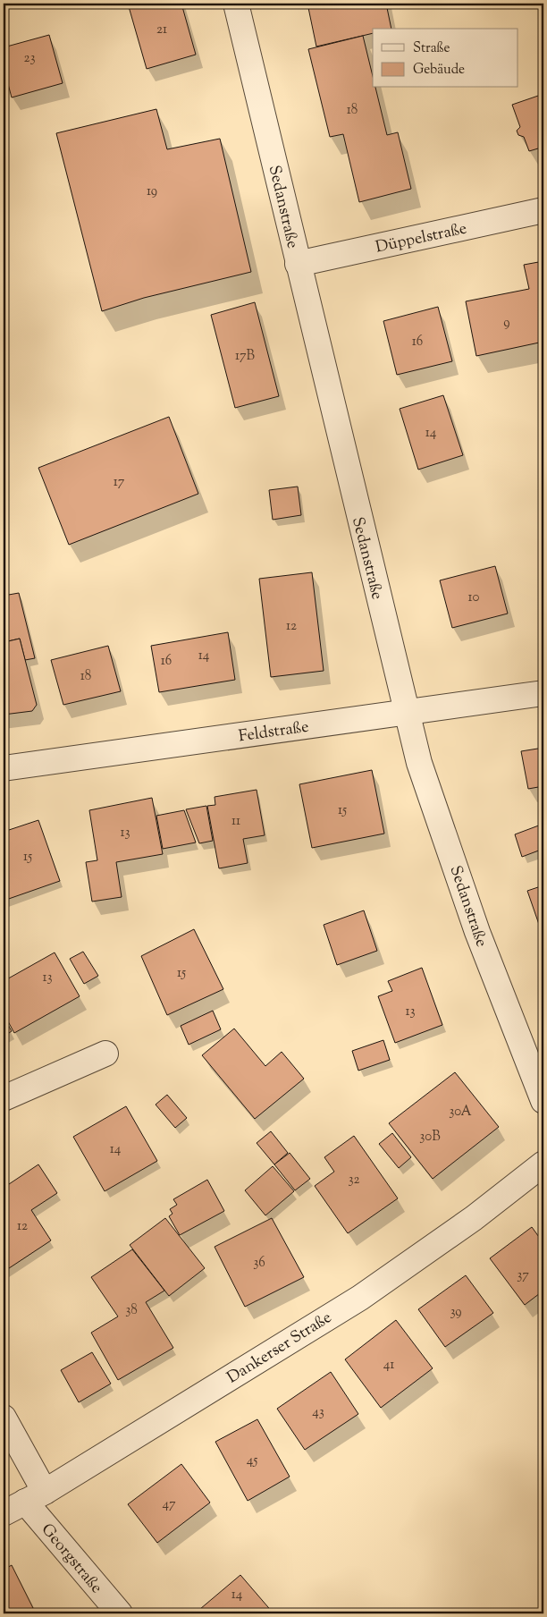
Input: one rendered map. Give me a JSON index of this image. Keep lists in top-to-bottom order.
{
  "streets": {
    "street": [
      "Sedanstraße",
      "Düppelstraße",
      "Feldstraße",
      "Dankerser Straße",
      "Georgstraße"
    ]
  },
  "crossings": [
    ["Sedanstraße", "Düppelstraße"],
    ["Sedanstraße", "Feldstraße"],
    ["Dankerser Straße", "Georgstraße"]
  ],
  "house_numbers": [
    "21",
    "23",
    "18",
    "19",
    "9",
    "16",
    "17B",
    "14",
    "17",
    "10",
    "12",
    "14",
    "16",
    "18",
    "15",
    "11",
    "13",
    "15",
    "15",
    "13",
    "13",
    "30A",
    "30B",
    "14",
    "32",
    "12",
    "36",
    "37",
    "38",
    "39",
    "41",
    "43",
    "45",
    "47",
    "14"
  ],
  "legend": ["Straße", "Gebäude"]
}
